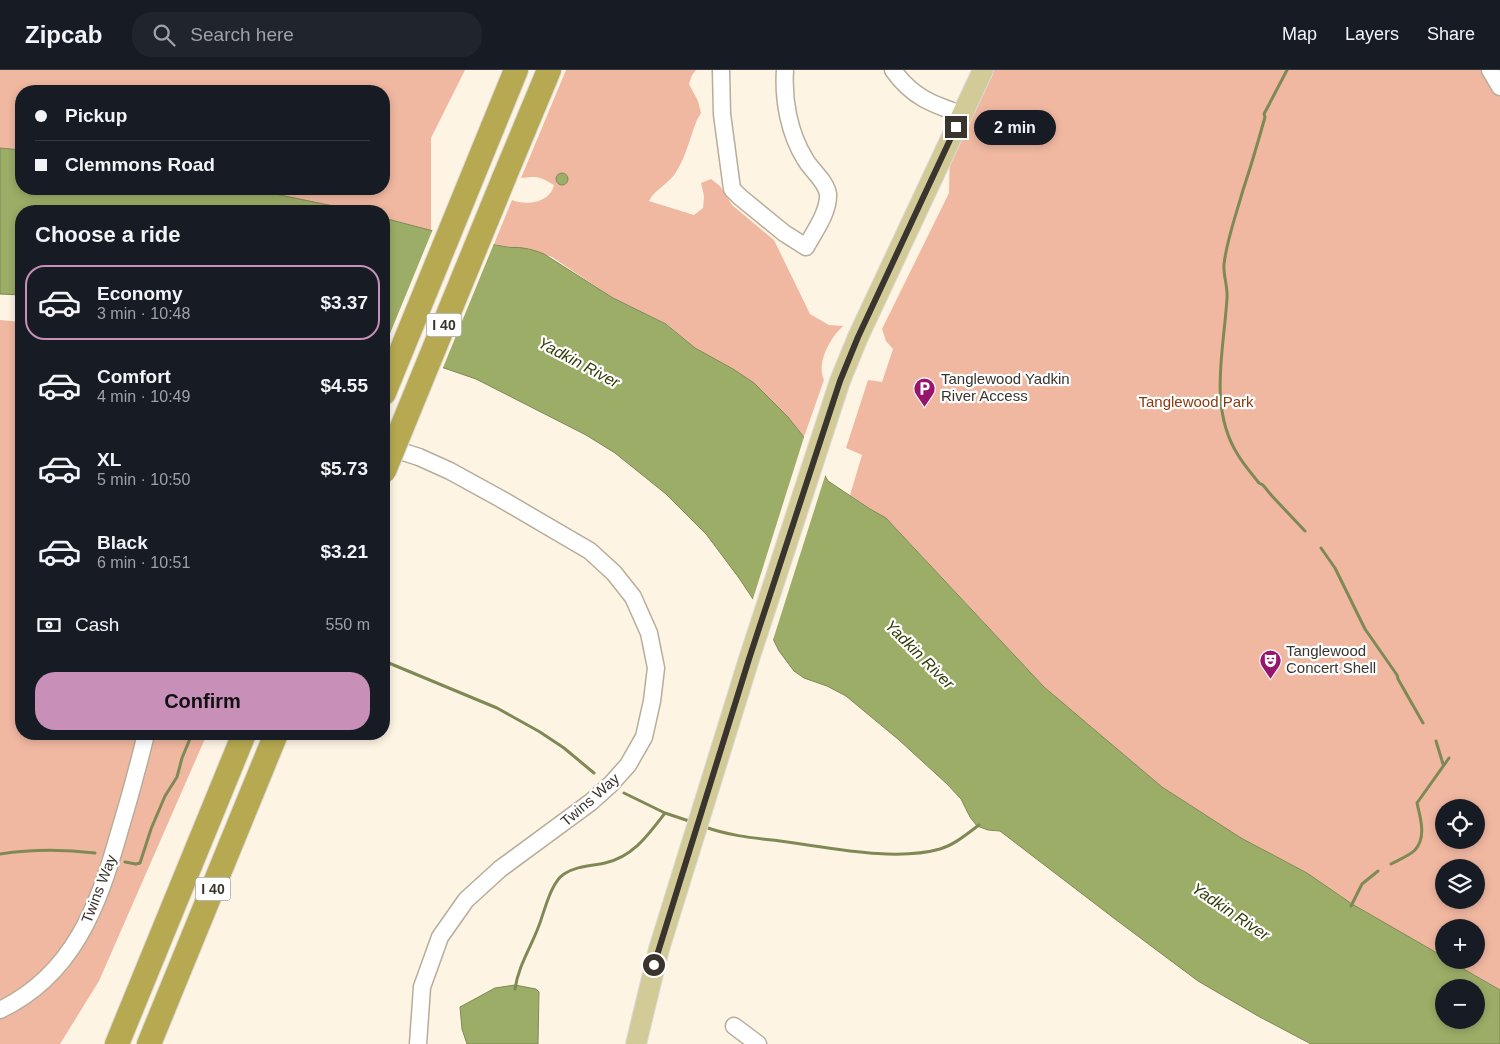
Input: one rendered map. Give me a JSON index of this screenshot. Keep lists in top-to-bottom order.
{
  "streets": {
    "highway": ["I 40"],
    "street": ["Twins Way"]
  },
  "water": ["Yadkin River"],
  "parks": ["Tanglewood Park"],
  "places": {
    "parking": ["Tanglewood Yadkin River Access"],
    "theatre": ["Tanglewood Concert Shell"]
  },
  "page": {
    "header": "Zipcab",
    "search": "Search here",
    "nav": ["Map", "Layers", "Share"],
    "banner": ["Pickup", "Clemmons Road"],
    "bubble": "2 min",
    "heading": "Choose a ride",
    "list": [
      {
        "name": "Economy",
        "note": "3 min · 10:48",
        "value": "$3.37"
      },
      {
        "name": "Comfort",
        "note": "4 min · 10:49",
        "value": "$4.55"
      },
      {
        "name": "XL",
        "note": "5 min · 10:50",
        "value": "$5.73"
      },
      {
        "name": "Black",
        "note": "6 min · 10:51",
        "value": "$3.21"
      }
    ],
    "pay": ["Cash", "550 m"],
    "buttons": "Confirm",
    "map_buttons": ["+", "−"]
  }
}
